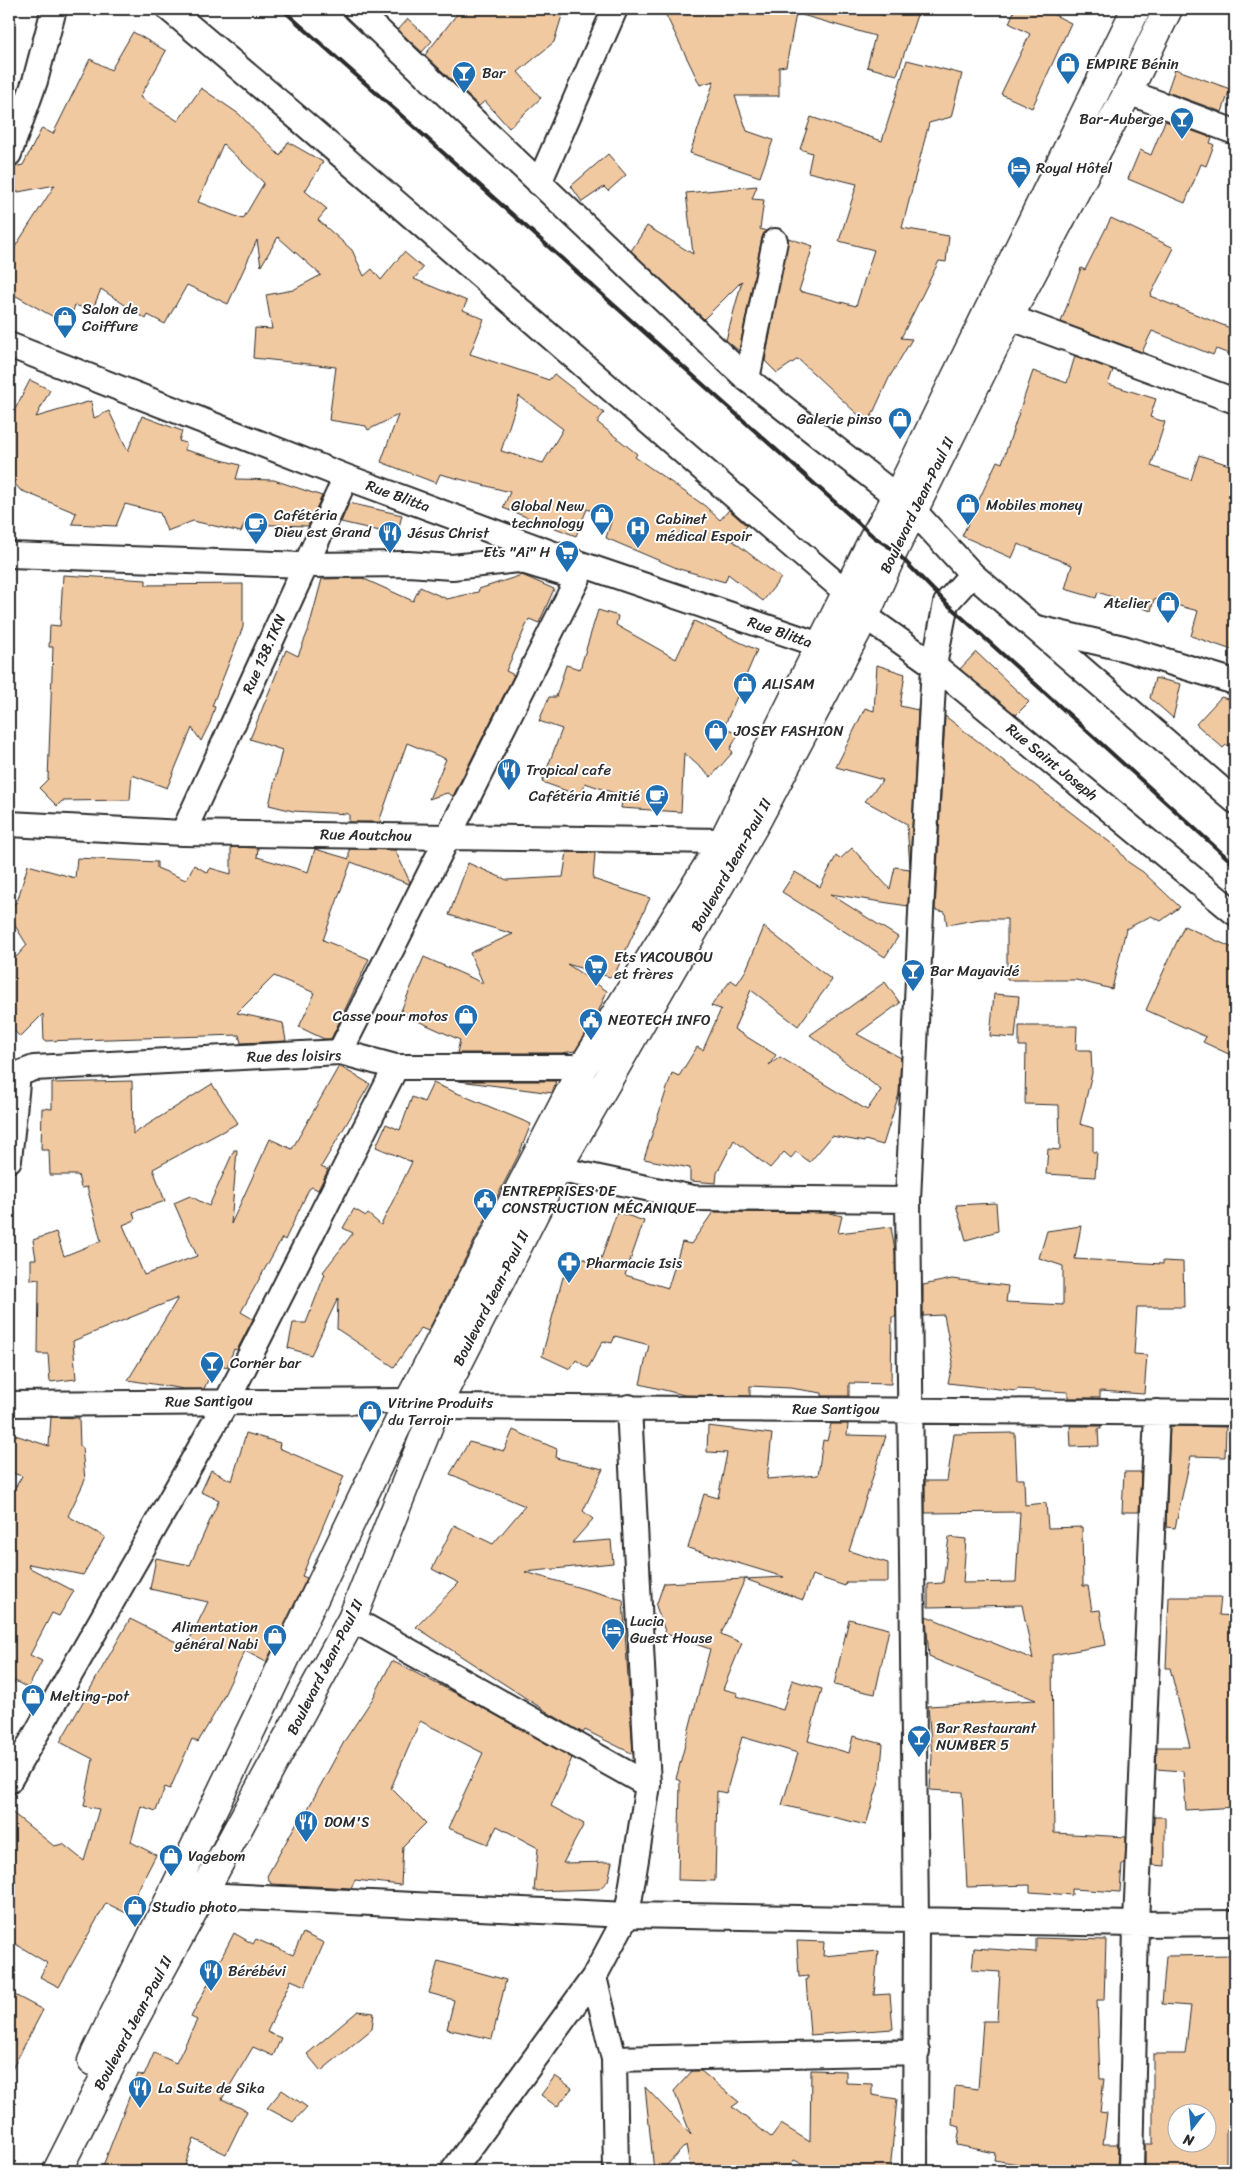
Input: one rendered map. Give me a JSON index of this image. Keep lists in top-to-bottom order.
{
  "streets": {
    "main road": ["Boulevard Jean-Paul II"],
    "street": [
      "Rue Blitta",
      "Rue 138.TKN",
      "Rue Saint Joseph",
      "Rue Aoutchou",
      "Rue des loisirs",
      "Rue Santigou"
    ]
  },
  "crossings": [
    ["Rue Blitta", "Boulevard Jean-Paul II"],
    ["Rue Blitta", "Rue 138.TKN"],
    ["Boulevard Jean-Paul II", "Rue Saint Joseph"],
    ["Boulevard Jean-Paul II", "Rue Aoutchou"],
    ["Boulevard Jean-Paul II", "Rue des loisirs"],
    ["Boulevard Jean-Paul II", "Rue Santigou"],
    ["Rue 138.TKN", "Rue Aoutchou"]
  ],
  "places": {
    "shop": [
      "EMPIRE Bénin",
      "Salon de Coiffure",
      "Galerie pinso",
      "Mobiles money",
      "Global New technology",
      "Atelier",
      "ALISAM",
      "JOSEY FASHION",
      "Casse pour motos",
      "Vitrine Produits du Terroir",
      "Alimentation général Nabi",
      "Melting-pot",
      "Vagebom",
      "Studio photo"
    ],
    "bar": [
      "Bar",
      "Bar-Auberge",
      "Bar Mayavidé",
      "Corner bar",
      "Bar Restaurant NUMBER 5"
    ],
    "hotel": ["Royal Hôtel", "Lucia Guest House"],
    "cafe": ["Cafétéria Dieu est Grand", "Cafétéria Amitié"],
    "hospital": ["Cabinet médical Espoir"],
    "restaurant": [
      "Jésus Christ",
      "Tropical cafe",
      "DOM'S",
      "Bérébévi",
      "La Suite de Sika"
    ],
    "supermarket": ["Ets \"Ai\" H", "Ets YACOUBOU et frères"],
    "public building": ["NEOTECH INFO", "ENTREPRISES DE CONSTRUCTION MÉCANIQUE"],
    "pharmacy": ["Pharmacie Isis"]
  },
  "north": "bottom"
}
